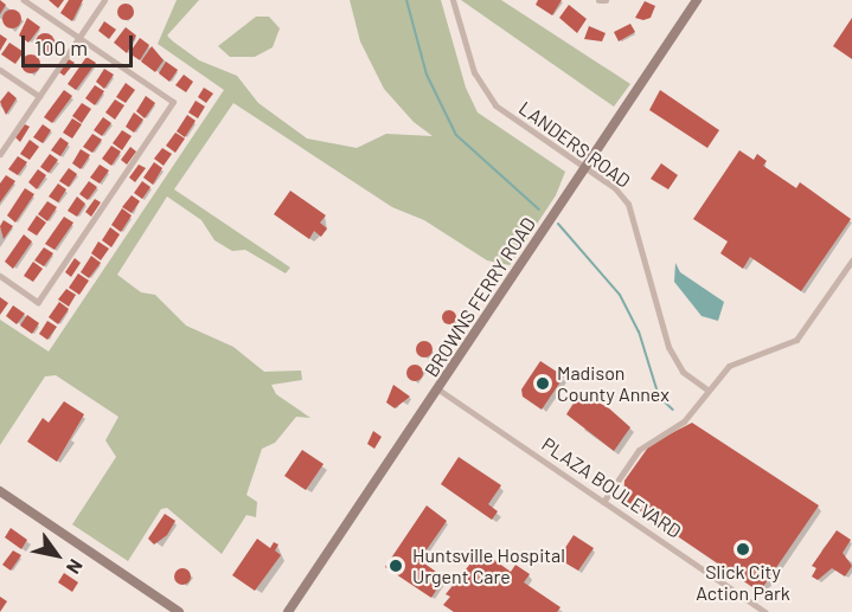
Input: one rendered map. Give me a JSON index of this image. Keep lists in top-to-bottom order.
{
  "streets": {
    "main road": ["BROWNS FERRY ROAD"],
    "street": ["LANDERS ROAD", "PLAZA BOULEVARD"]
  },
  "crossings": [
    ["LANDERS ROAD", "BROWNS FERRY ROAD"],
    ["BROWNS FERRY ROAD", "PLAZA BOULEVARD"]
  ],
  "places": ["Madison County Annex", "Slick City Action Park", "Huntsville Hospital Urgent Care"],
  "scale_bar": "100 m",
  "north": "bottom right"
}
